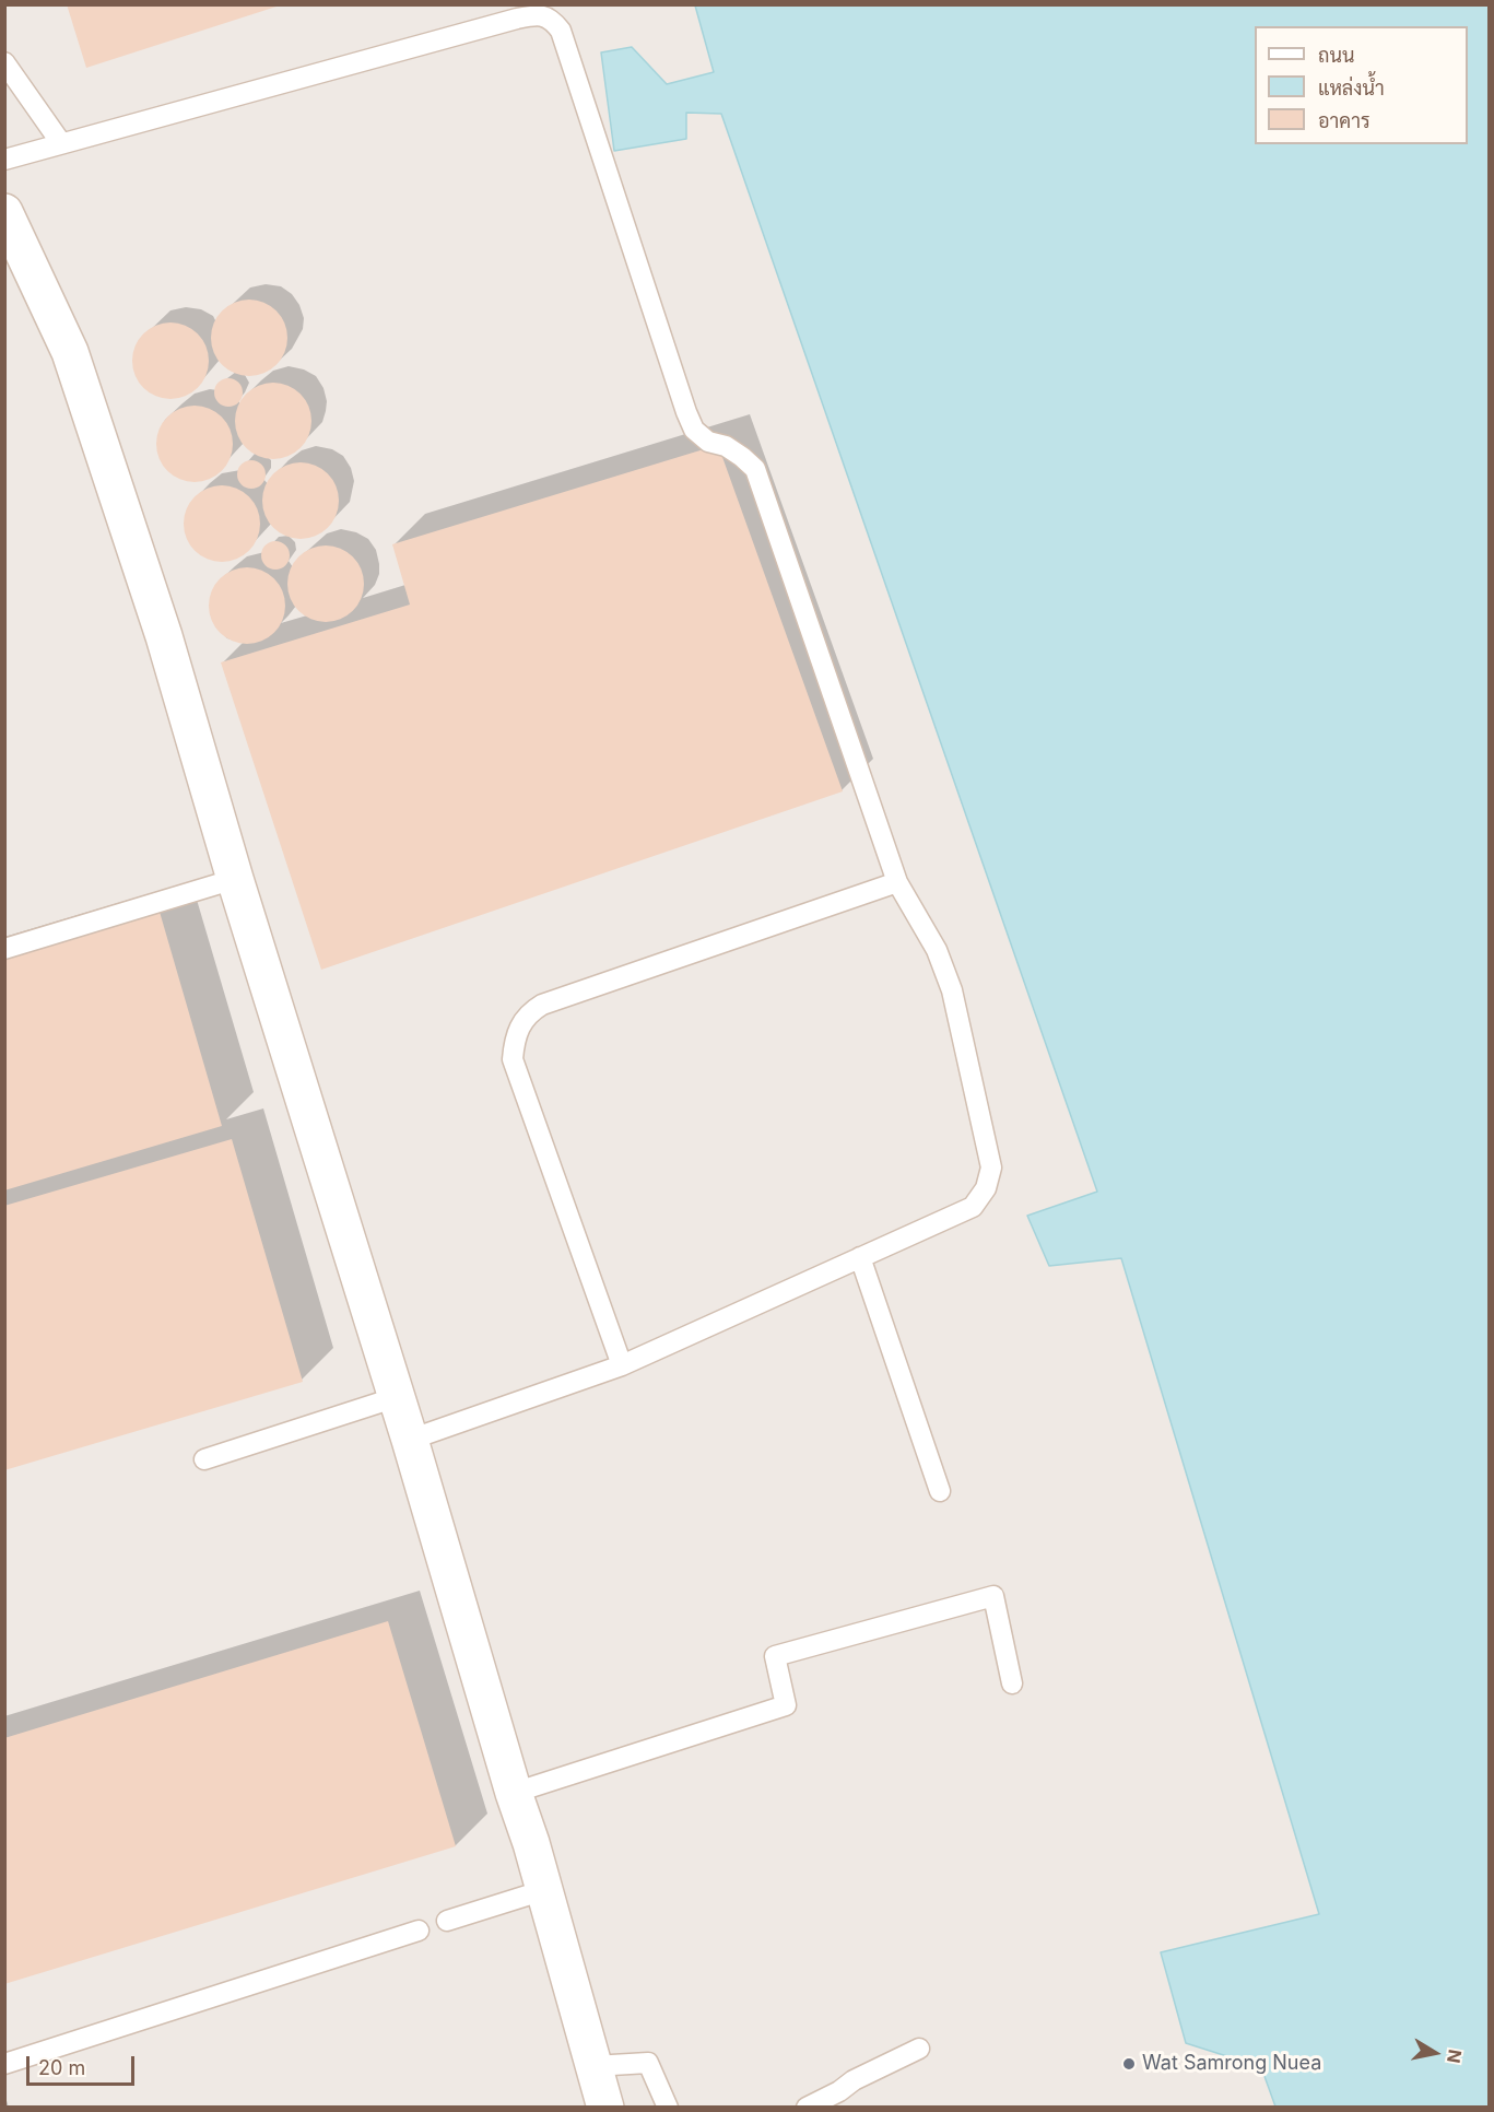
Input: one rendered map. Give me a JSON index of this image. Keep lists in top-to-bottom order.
{
  "places": ["Wat Samrong Nuea"],
  "legend": ["ถนน", "แหล่งน้ำ", "อาคาร"],
  "scale_bar": "20 m",
  "north": "right"
}
